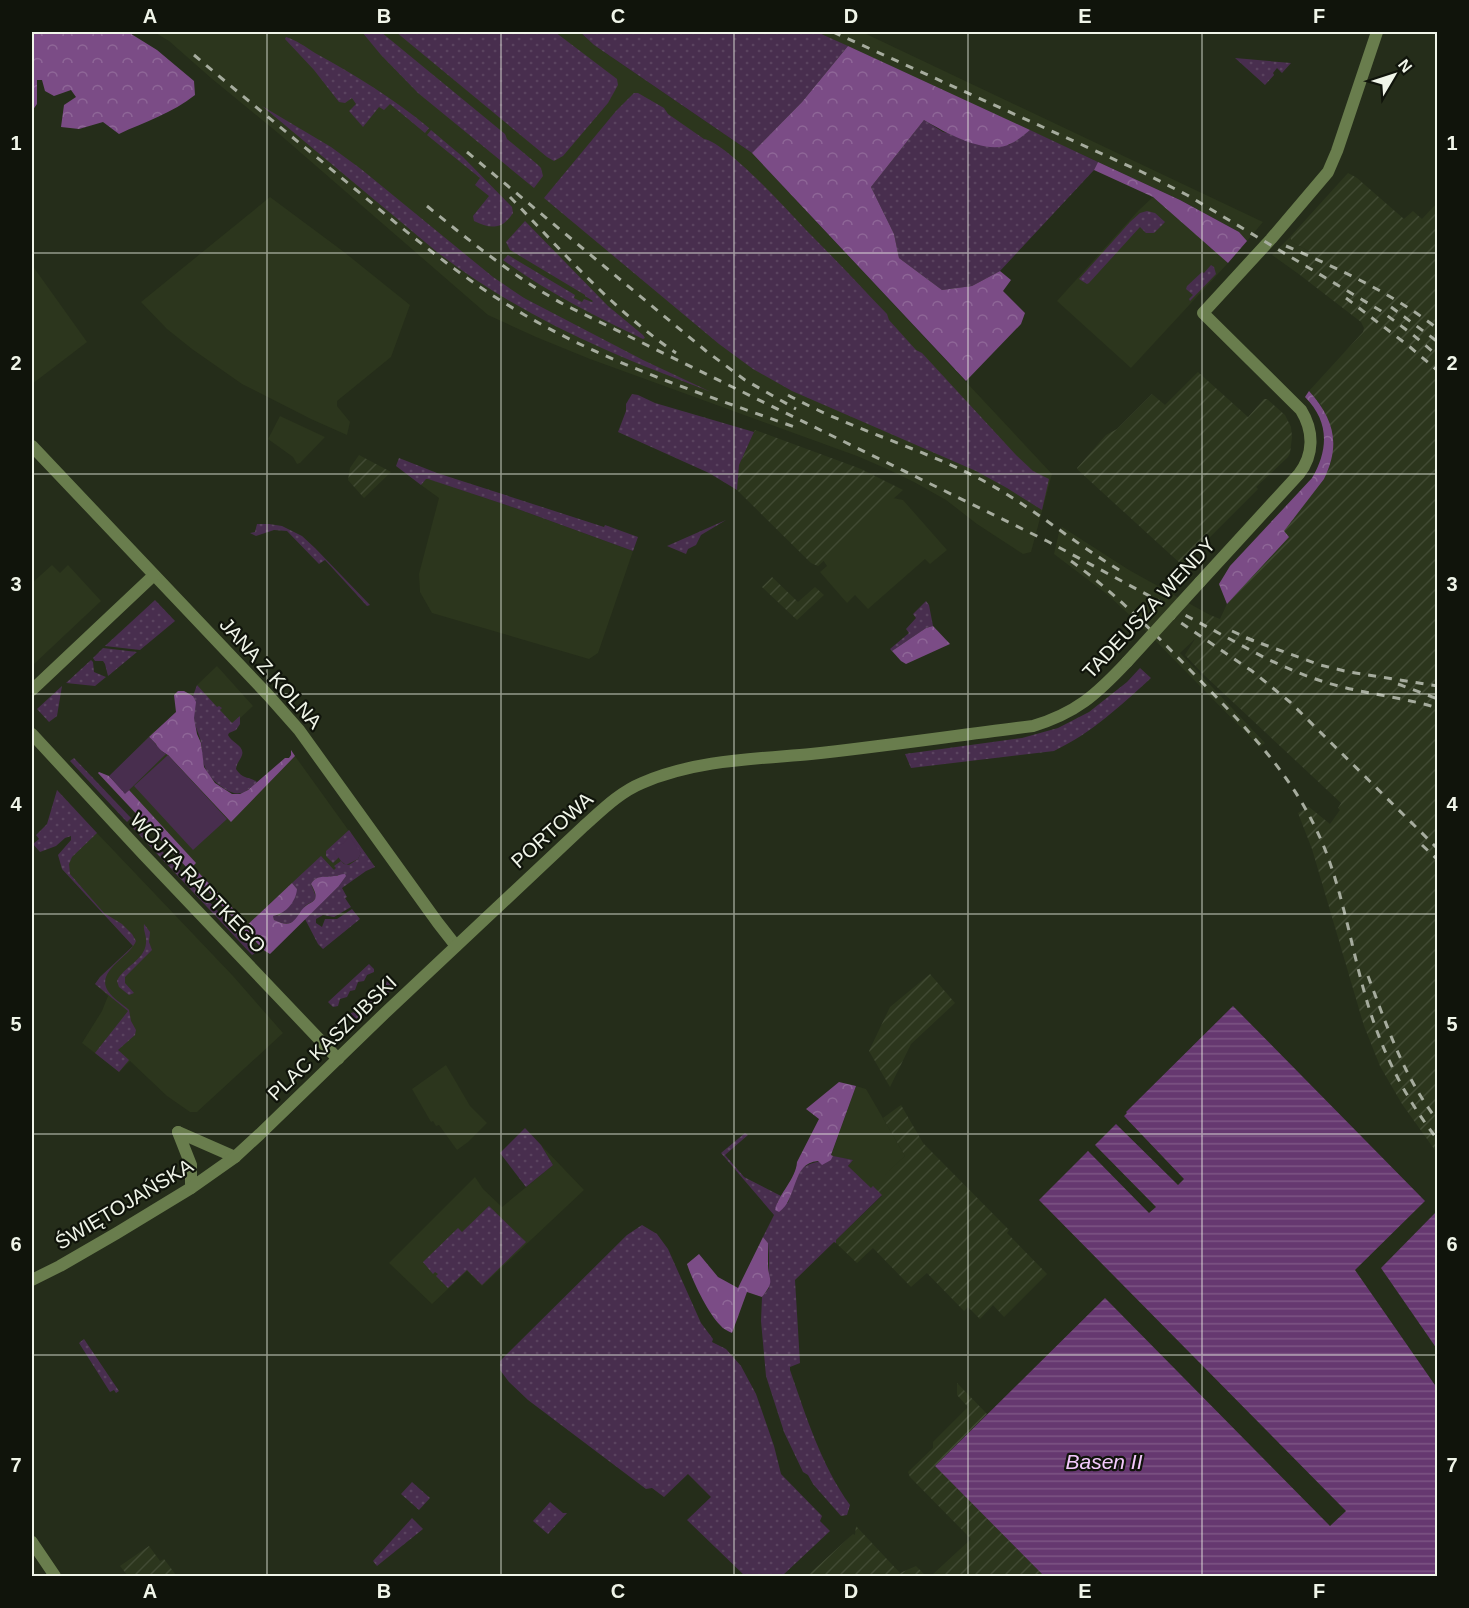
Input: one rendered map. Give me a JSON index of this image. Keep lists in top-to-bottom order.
{
  "streets": {
    "street": [
      "TADEUSZA WENDY",
      "JANA Z KOLNA",
      "PORTOWA",
      "WÓJTA RADTKEGO",
      "PLAC KASZUBSKI",
      "ŚWIĘTOJAŃSKA"
    ]
  },
  "crossings": [
    ["TADEUSZA WENDY", "PORTOWA"],
    ["JANA Z KOLNA", "PORTOWA"],
    ["JANA Z KOLNA", "PLAC KASZUBSKI"],
    ["PORTOWA", "PLAC KASZUBSKI"],
    ["WÓJTA RADTKEGO", "PLAC KASZUBSKI"],
    ["PLAC KASZUBSKI", "ŚWIĘTOJAŃSKA"]
  ],
  "water": ["Basen II"],
  "north": "top right",
  "grid": {
    "columns": [
      "A",
      "B",
      "C",
      "D",
      "E",
      "F"
    ],
    "rows": [
      "1",
      "2",
      "3",
      "4",
      "5",
      "6",
      "7"
    ]
  }
}
